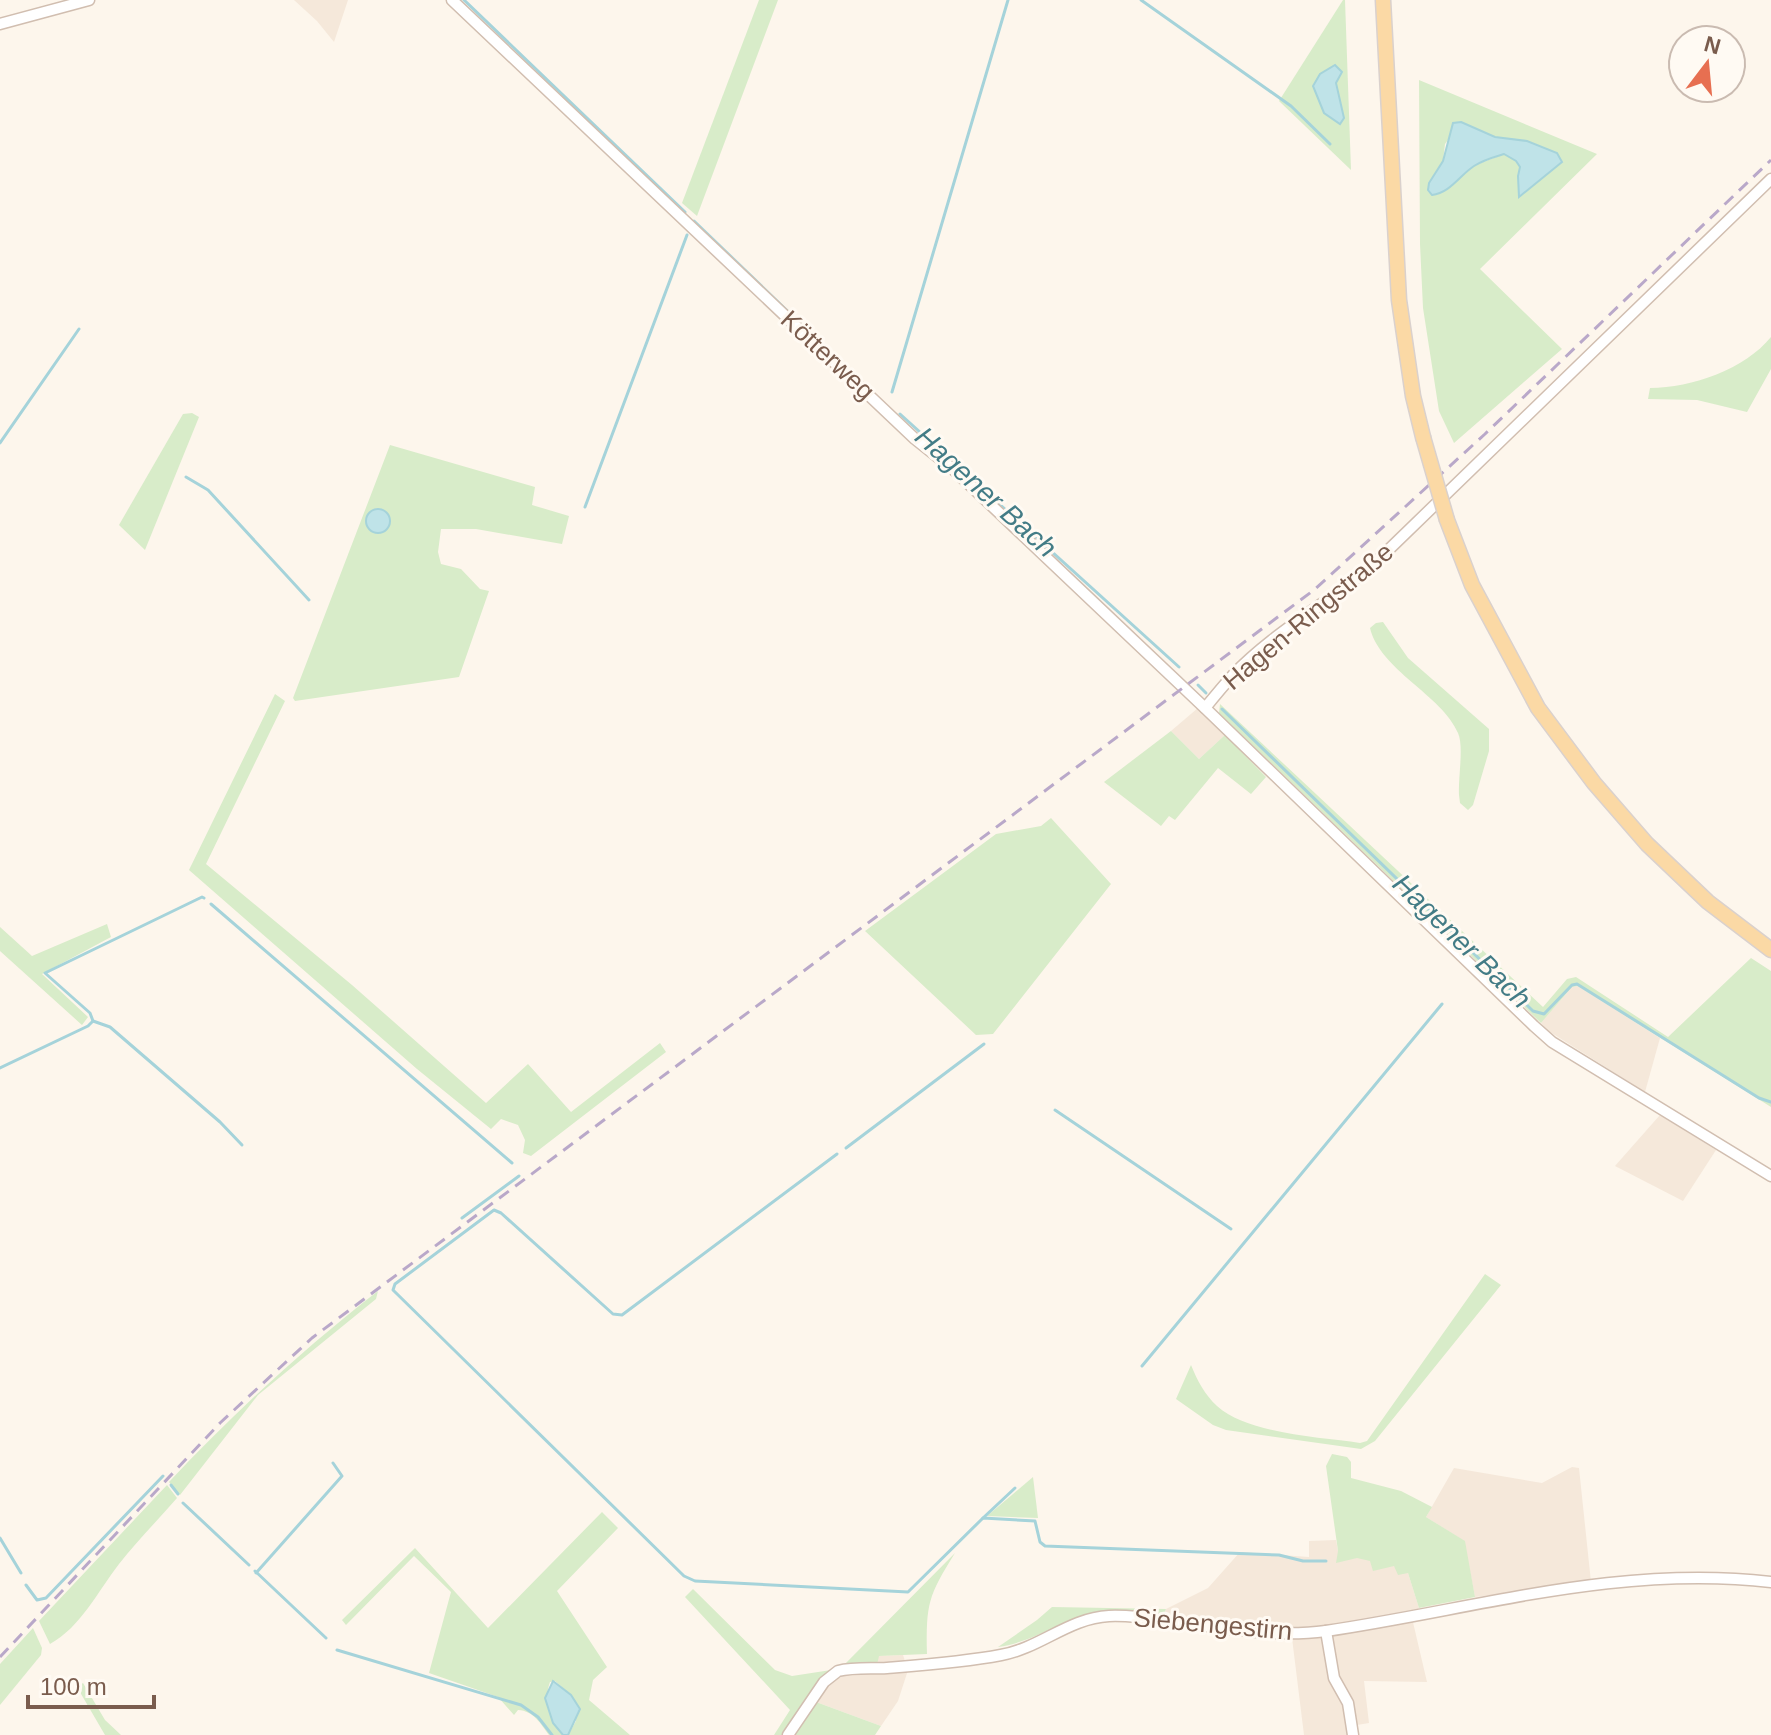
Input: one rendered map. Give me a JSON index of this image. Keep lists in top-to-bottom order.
{
  "streets": {
    "street": ["Kötterweg", "Hagen-Ringstraße", "Siebengestirn"]
  },
  "crossings": [
    ["Kötterweg", "Hagen-Ringstraße"]
  ],
  "water": ["Hagener Bach"],
  "scale_bar": "100 m",
  "north": "top"
}
